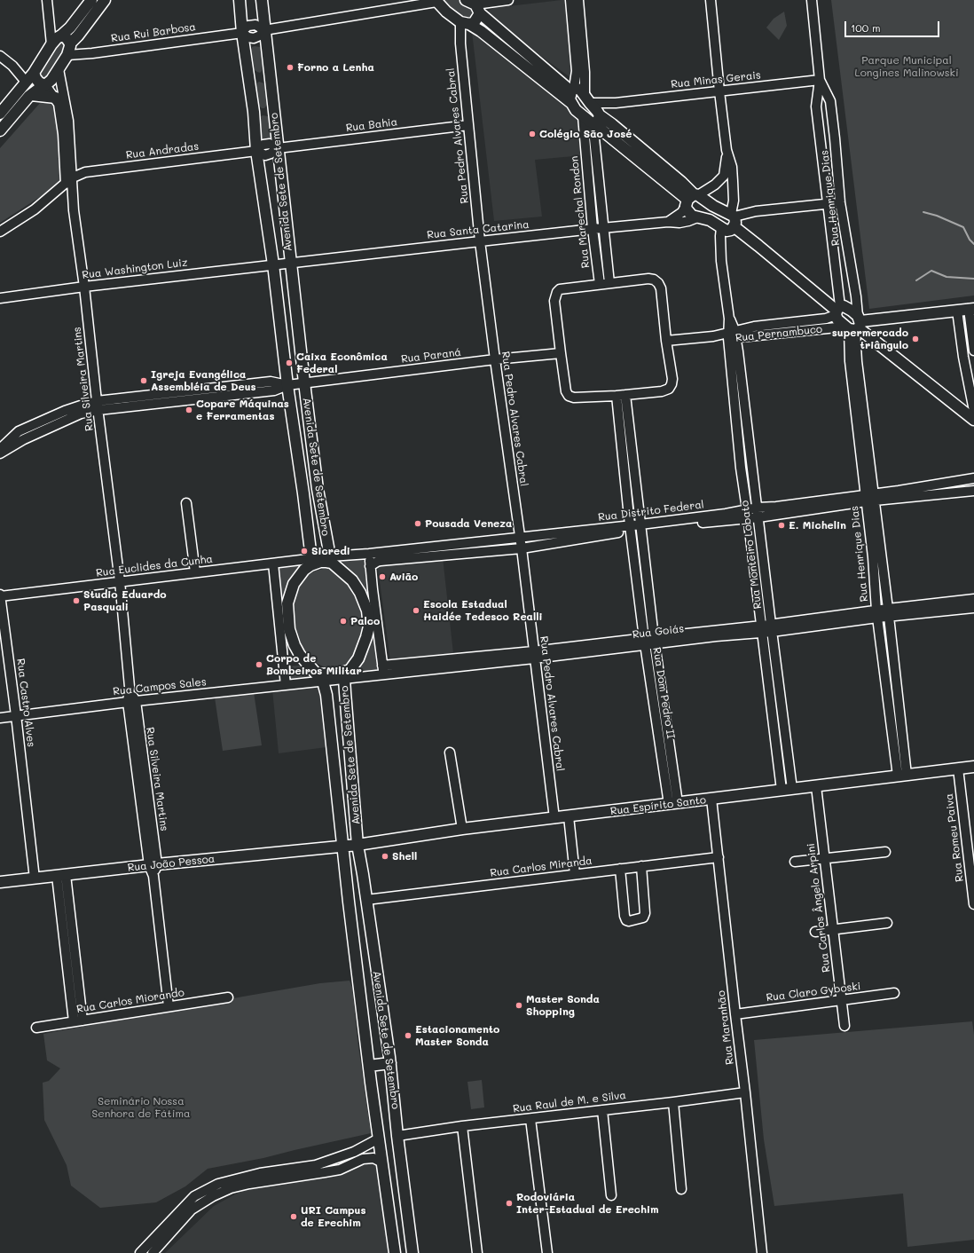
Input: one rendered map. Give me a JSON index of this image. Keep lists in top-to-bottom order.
{
  "streets": {
    "main road": [
      "Avenida Sete de Setembro",
      "Rua Pernambuco",
      "Rua Espírito Santo",
      "Rua João Pessoa"
    ],
    "street": [
      "Rua Rui Barbosa",
      "Rua Minas Gerais",
      "Rua Bahia",
      "Rua Pedro Alvares Cabral",
      "Rua Andradas",
      "Rua Henrique Dias",
      "Rua Marechal Rondon",
      "Rua Santa Catarina",
      "Rua Washington Luiz",
      "Rua Paraná",
      "Rua Silveira Martins",
      "Rua Distrito Federal",
      "Rua Monteiro Lobato",
      "Rua Euclides da Cunha",
      "Rua Goiás",
      "Rua Campos Sales",
      "Rua Dom Pedro II",
      "Rua Castro Alves",
      "Rua Romeu Paiva",
      "Rua Carlos Miranda",
      "Rua Carlos Ângelo Arpini",
      "Rua Claro Gyboski",
      "Rua Carlos Miorando",
      "Rua Maranhão",
      "Rua Raul de M. e Silva"
    ]
  },
  "crossings": [
    ["Rua Rui Barbosa", "Avenida Sete de Setembro"],
    ["Rua Minas Gerais", "Rua Henrique Dias"],
    ["Rua Minas Gerais", "Rua Marechal Rondon"],
    ["Rua Bahia", "Rua Pedro Alvares Cabral"],
    ["Rua Bahia", "Rua Andradas"],
    ["Rua Bahia", "Avenida Sete de Setembro"],
    ["Rua Pedro Alvares Cabral", "Rua Santa Catarina"],
    ["Rua Pedro Alvares Cabral", "Rua Paraná"],
    ["Rua Pedro Alvares Cabral", "Rua Distrito Federal"],
    ["Rua Pedro Alvares Cabral", "Rua Goiás"],
    ["Rua Pedro Alvares Cabral", "Rua Espírito Santo"],
    ["Rua Andradas", "Avenida Sete de Setembro"],
    ["Rua Andradas", "Rua Silveira Martins"],
    ["Avenida Sete de Setembro", "Rua Santa Catarina"],
    ["Avenida Sete de Setembro", "Rua Washington Luiz"],
    ["Avenida Sete de Setembro", "Rua Paraná"],
    ["Avenida Sete de Setembro", "Rua Distrito Federal"],
    ["Avenida Sete de Setembro", "Rua Euclides da Cunha"],
    ["Avenida Sete de Setembro", "Rua Goiás"],
    ["Avenida Sete de Setembro", "Rua Campos Sales"],
    ["Avenida Sete de Setembro", "Rua Espírito Santo"],
    ["Avenida Sete de Setembro", "Rua João Pessoa"],
    ["Avenida Sete de Setembro", "Rua Carlos Miranda"],
    ["Avenida Sete de Setembro", "Rua Raul de M. e Silva"],
    ["Rua Henrique Dias", "Rua Pernambuco"],
    ["Rua Henrique Dias", "Rua Distrito Federal"],
    ["Rua Henrique Dias", "Rua Goiás"],
    ["Rua Henrique Dias", "Rua Espírito Santo"],
    ["Rua Marechal Rondon", "Rua Santa Catarina"],
    ["Rua Santa Catarina", "Rua Washington Luiz"],
    ["Rua Washington Luiz", "Rua Silveira Martins"],
    ["Rua Pernambuco", "Rua Monteiro Lobato"],
    ["Rua Paraná", "Rua Silveira Martins"],
    ["Rua Silveira Martins", "Rua Euclides da Cunha"],
    ["Rua Silveira Martins", "Rua Campos Sales"],
    ["Rua Silveira Martins", "Rua João Pessoa"],
    ["Rua Silveira Martins", "Rua Carlos Miorando"],
    ["Rua Distrito Federal", "Rua Monteiro Lobato"],
    ["Rua Distrito Federal", "Rua Euclides da Cunha"],
    ["Rua Distrito Federal", "Rua Goiás"],
    ["Rua Distrito Federal", "Rua Campos Sales"],
    ["Rua Distrito Federal", "Rua Dom Pedro II"],
    ["Rua Monteiro Lobato", "Rua Goiás"],
    ["Rua Monteiro Lobato", "Rua Espírito Santo"],
    ["Rua Euclides da Cunha", "Rua Goiás"],
    ["Rua Euclides da Cunha", "Rua Campos Sales"],
    ["Rua Euclides da Cunha", "Rua Castro Alves"],
    ["Rua Goiás", "Rua Campos Sales"],
    ["Rua Goiás", "Rua Dom Pedro II"],
    ["Rua Campos Sales", "Rua Castro Alves"],
    ["Rua Dom Pedro II", "Rua Espírito Santo"],
    ["Rua Castro Alves", "Rua João Pessoa"],
    ["Rua Espírito Santo", "Rua Romeu Paiva"],
    ["Rua Espírito Santo", "Rua João Pessoa"],
    ["Rua Espírito Santo", "Rua Carlos Ângelo Arpini"],
    ["Rua Espírito Santo", "Rua Maranhão"],
    ["Rua Carlos Miranda", "Rua Maranhão"],
    ["Rua Carlos Ângelo Arpini", "Rua Claro Gyboski"],
    ["Rua Claro Gyboski", "Rua Maranhão"],
    ["Rua Maranhão", "Rua Raul de M. e Silva"]
  ],
  "parks": ["Parque Municipal Longines Malinowski", "Seminário Nossa Senhora de Fátima"],
  "places": [
    "Forno a Lenha",
    "Colégio São José",
    "supermercado triângulo",
    "Caixa Econômica Federal",
    "Igreja Evangélica Assembléia de Deus",
    "Copare Máquinas e Ferramentas",
    "Pousada Veneza",
    "E. Michelin",
    "Sicredi",
    "Avião",
    "Studio Eduardo Pasquali",
    "Escola Estadual Haidée Tedesco Realli",
    "Palco",
    "Corpo de Bombeiros Militar",
    "Shell",
    "Master Sonda Shopping",
    "Estacionamento Master Sonda",
    "Rodoviária Inter-Estadual de Erechim",
    "URI Campus de Erechim"
  ],
  "scale_bar": "100 m"
}
